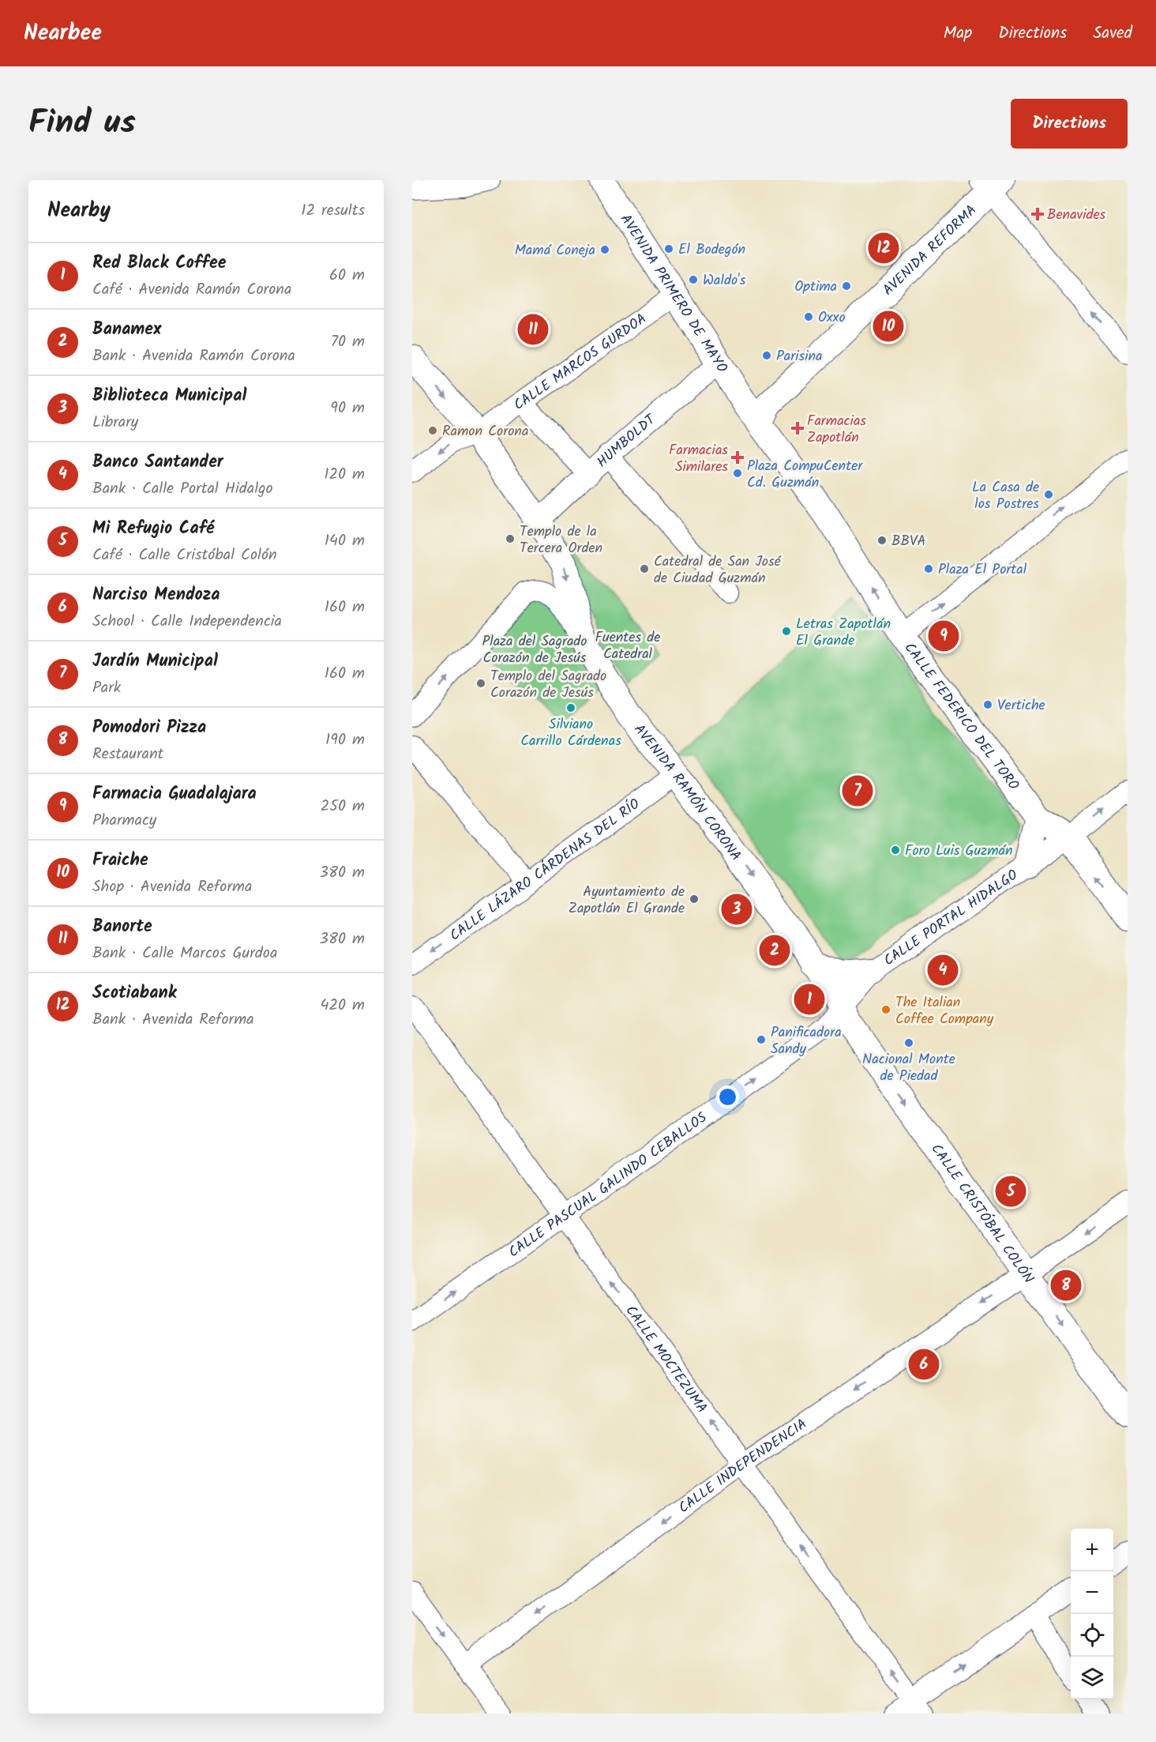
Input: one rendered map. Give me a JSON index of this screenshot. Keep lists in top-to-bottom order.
{
  "streets": {
    "main road": [
      "AVENIDA REFORMA",
      "AVENIDA PRIMERO DE MAYO",
      "CALLE FEDERICO DEL TORO",
      "AVENIDA RAMÓN CORONA",
      "CALLE CRISTÓBAL COLÓN"
    ],
    "street": [
      "CALLE MARCOS GURDOA",
      "HUMBOLDT",
      "CALLE LÁZARO CÁRDENAS DEL RÍO",
      "CALLE PORTAL HIDALGO",
      "CALLE PASCUAL GALINDO CEBALLOS",
      "CALLE MOCTEZUMA",
      "CALLE INDEPENDENCIA"
    ]
  },
  "crossings": [
    ["AVENIDA REFORMA", "AVENIDA PRIMERO DE MAYO"],
    ["AVENIDA REFORMA", "CALLE FEDERICO DEL TORO"],
    ["AVENIDA PRIMERO DE MAYO", "CALLE MARCOS GURDOA"],
    ["AVENIDA PRIMERO DE MAYO", "CALLE FEDERICO DEL TORO"],
    ["CALLE MARCOS GURDOA", "AVENIDA RAMÓN CORONA"],
    ["CALLE FEDERICO DEL TORO", "CALLE PORTAL HIDALGO"],
    ["AVENIDA RAMÓN CORONA", "CALLE LÁZARO CÁRDENAS DEL RÍO"],
    ["AVENIDA RAMÓN CORONA", "CALLE PORTAL HIDALGO"],
    ["AVENIDA RAMÓN CORONA", "CALLE PASCUAL GALINDO CEBALLOS"],
    ["AVENIDA RAMÓN CORONA", "CALLE CRISTÓBAL COLÓN"],
    ["CALLE PORTAL HIDALGO", "CALLE PASCUAL GALINDO CEBALLOS"],
    ["CALLE PORTAL HIDALGO", "CALLE CRISTÓBAL COLÓN"],
    ["CALLE PASCUAL GALINDO CEBALLOS", "CALLE CRISTÓBAL COLÓN"],
    ["CALLE PASCUAL GALINDO CEBALLOS", "CALLE MOCTEZUMA"],
    ["CALLE CRISTÓBAL COLÓN", "CALLE INDEPENDENCIA"],
    ["CALLE MOCTEZUMA", "CALLE INDEPENDENCIA"]
  ],
  "one_way": [
    "CALLE FEDERICO DEL TORO",
    "AVENIDA RAMÓN CORONA",
    "CALLE LÁZARO CÁRDENAS DEL RÍO",
    "CALLE PASCUAL GALINDO CEBALLOS",
    "CALLE CRISTÓBAL COLÓN",
    "CALLE MOCTEZUMA",
    "CALLE INDEPENDENCIA"
  ],
  "parks": ["Fuentes de Catedral", "Plaza del Sagrado Corazón de Jesús"],
  "places": {
    "health": ["Benavides", "Farmacias Zapotlán", "Farmacias Similares"],
    "other": [
      "El Bodegón",
      "Mamá Coneja",
      "Waldo's",
      "Optima",
      "Oxxo",
      "Parisina",
      "Ramon Corona",
      "Plaza CompuCenter Cd. Guzmán",
      "La Casa de los Postres",
      "Templo de la Tercera Orden",
      "BBVA",
      "Catedral de San José de Ciudad Guzmán",
      "Plaza El Portal",
      "Letras Zapotlán El Grande",
      "Templo del Sagrado Corazón de Jesús",
      "Vertiche",
      "Silviano Carrillo Cárdenas",
      "Foro Luis Guzmán",
      "Ayuntamiento de Zapotlán El Grande",
      "The Italian Coffee Company",
      "Panificadora Sandy",
      "Nacional Monte de Piedad"
    ]
  },
  "page": {
    "header": "Nearbee",
    "nav": ["Map", "Directions", "Saved"],
    "title": "Find us",
    "buttons": "Directions",
    "heading": ["Nearby", "12 results"],
    "pins": [
      "12",
      "10",
      "11",
      "9",
      "7",
      "3",
      "2",
      "4",
      "1",
      "5",
      "8",
      "6"
    ],
    "list": [
      {
        "mark": "1",
        "name": "Red Black Coffee",
        "note": "Café · Avenida Ramón Corona",
        "value": "60 m"
      },
      {
        "mark": "2",
        "name": "Banamex",
        "note": "Bank · Avenida Ramón Corona",
        "value": "70 m"
      },
      {
        "mark": "3",
        "name": "Biblioteca Municipal",
        "note": "Library",
        "value": "90 m"
      },
      {
        "mark": "4",
        "name": "Banco Santander",
        "note": "Bank · Calle Portal Hidalgo",
        "value": "120 m"
      },
      {
        "mark": "5",
        "name": "Mi Refugio Café",
        "note": "Café · Calle Cristóbal Colón",
        "value": "140 m"
      },
      {
        "mark": "6",
        "name": "Narciso Mendoza",
        "note": "School · Calle Independencia",
        "value": "160 m"
      },
      {
        "mark": "7",
        "name": "Jardín Municipal",
        "note": "Park",
        "value": "160 m"
      },
      {
        "mark": "8",
        "name": "Pomodori Pizza",
        "note": "Restaurant",
        "value": "190 m"
      },
      {
        "mark": "9",
        "name": "Farmacia Guadalajara",
        "note": "Pharmacy",
        "value": "250 m"
      },
      {
        "mark": "10",
        "name": "Fraiche",
        "note": "Shop · Avenida Reforma",
        "value": "380 m"
      },
      {
        "mark": "11",
        "name": "Banorte",
        "note": "Bank · Calle Marcos Gurdoa",
        "value": "380 m"
      },
      {
        "mark": "12",
        "name": "Scotiabank",
        "note": "Bank · Avenida Reforma",
        "value": "420 m"
      }
    ],
    "map_buttons": ["+", "−"]
  }
}
